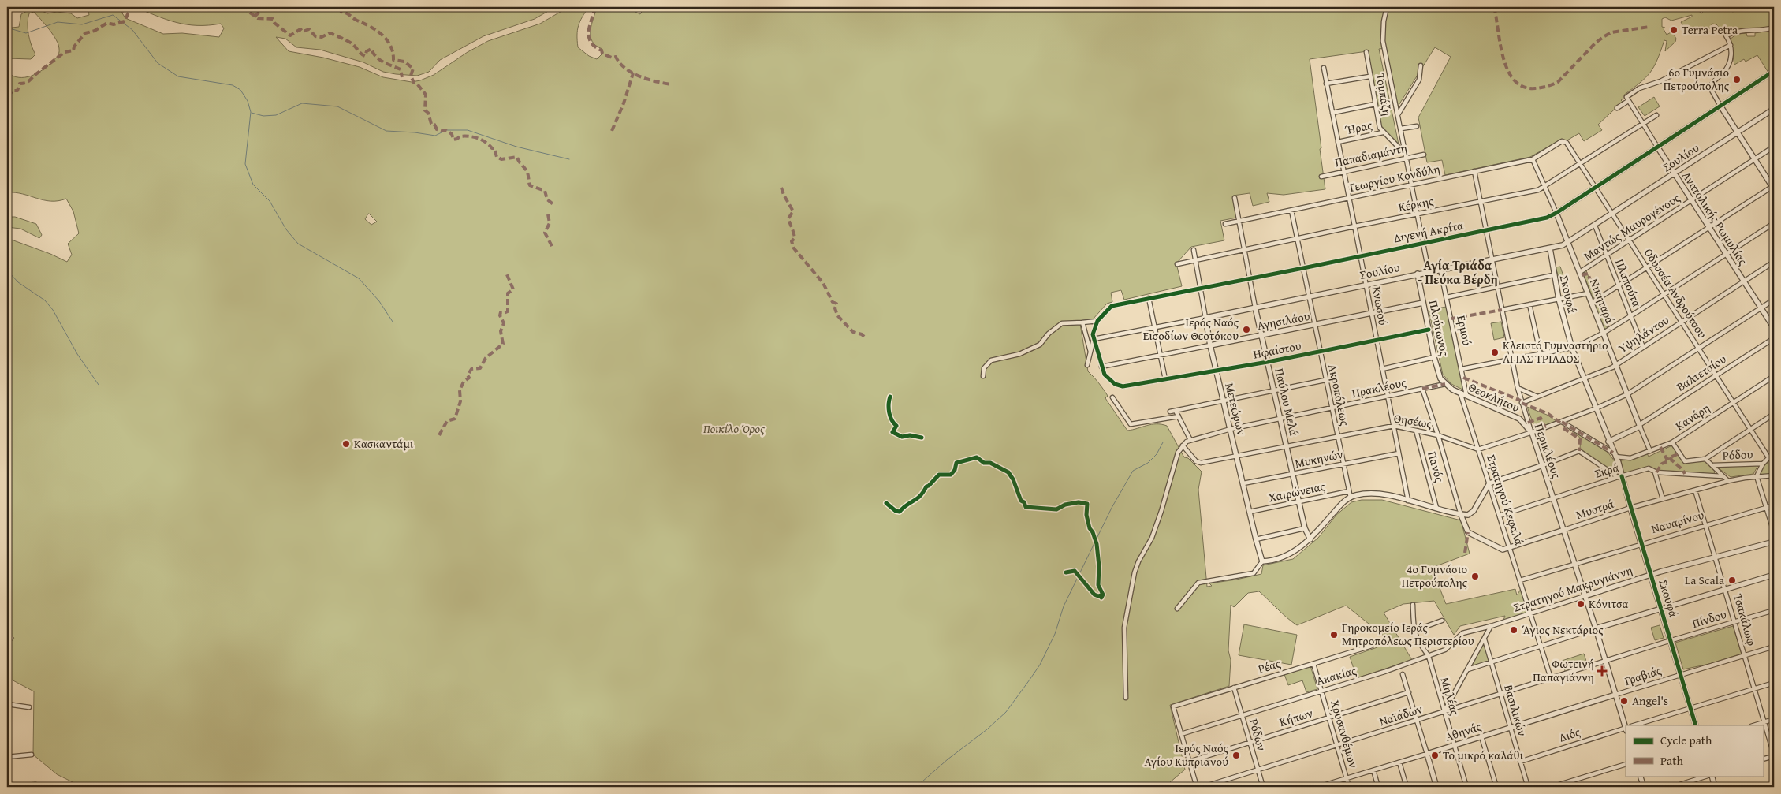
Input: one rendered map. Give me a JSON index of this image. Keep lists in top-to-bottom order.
{
  "streets": {
    "street": [
      "Τομπάζη",
      "Ήρας",
      "Παπαδιαμάντη",
      "Σουλίου",
      "Γεωργίου Κονδύλη",
      "Κέρκης",
      "Ανατολικής Ρωμυλίας",
      "Μαντώς Μαυρογένους",
      "Διγενή Ακρίτα",
      "Πλαπούτα",
      "Οδυσσέα Ανδρούτσου",
      "Σκουφά",
      "Νικηταρά",
      "Κνωσού",
      "Αγησιλάου",
      "Πλούτωνος",
      "Ερμού",
      "Υψηλάντου",
      "Ηφαίστου",
      "Βαλτετσίου",
      "Ηρακλέους",
      "Ακροπόλεως",
      "Θεοκλήτου",
      "Παύλου Μελά",
      "Μετεώρων",
      "Κανάρη",
      "Θησέως",
      "Περικλέους",
      "Ρόδου",
      "Μυκηνών",
      "Πανός",
      "Σκρά",
      "Χαιρώνειας",
      "Στρατηγού Κεφαλά",
      "Μυστρά",
      "Ναυαρίνου",
      "Στρατηγού Μακρυγιάννη",
      "Πίνδου",
      "Τσακάλωφ",
      "Ρέας",
      "Ακακίας",
      "Γραβιάς",
      "Μηλέας",
      "Βασιλικών",
      "Ναϊάδων",
      "Κήπων",
      "Αθηνάς",
      "Χρυσανθέμων",
      "Ρόδων",
      "Διός"
    ]
  },
  "crossings": [
    ["Τομπάζη", "Ήρας"],
    ["Ήρας", "Κνωσού"],
    ["Παπαδιαμάντη", "Κνωσού"],
    ["Σουλίου", "Ανατολικής Ρωμυλίας"],
    ["Σουλίου", "Πλαπούτα"],
    ["Σουλίου", "Οδυσσέα Ανδρούτσου"],
    ["Σουλίου", "Σκουφά"],
    ["Σουλίου", "Νικηταρά"],
    ["Σουλίου", "Κνωσού"],
    ["Σουλίου", "Πλούτωνος"],
    ["Σουλίου", "Ερμού"],
    ["Σουλίου", "Ακροπόλεως"],
    ["Σουλίου", "Παύλου Μελά"],
    ["Σουλίου", "Μετεώρων"],
    ["Σουλίου", "Περικλέους"],
    ["Γεωργίου Κονδύλη", "Οδυσσέα Ανδρούτσου"],
    ["Γεωργίου Κονδύλη", "Νικηταρά"],
    ["Γεωργίου Κονδύλη", "Κνωσού"],
    ["Γεωργίου Κονδύλη", "Ακροπόλεως"],
    ["Γεωργίου Κονδύλη", "Παύλου Μελά"],
    ["Γεωργίου Κονδύλη", "Περικλέους"],
    ["Κέρκης", "Ανατολικής Ρωμυλίας"],
    ["Κέρκης", "Οδυσσέα Ανδρούτσου"],
    ["Κέρκης", "Νικηταρά"],
    ["Κέρκης", "Κνωσού"],
    ["Κέρκης", "Ακροπόλεως"],
    ["Κέρκης", "Παύλου Μελά"],
    ["Κέρκης", "Μετεώρων"],
    ["Κέρκης", "Περικλέους"],
    ["Ανατολικής Ρωμυλίας", "Μαντώς Μαυρογένους"],
    ["Ανατολικής Ρωμυλίας", "Διγενή Ακρίτα"],
    ["Ανατολικής Ρωμυλίας", "Υψηλάντου"],
    ["Μαντώς Μαυρογένους", "Πλαπούτα"],
    ["Μαντώς Μαυρογένους", "Οδυσσέα Ανδρούτσου"],
    ["Μαντώς Μαυρογένους", "Νικηταρά"],
    ["Διγενή Ακρίτα", "Οδυσσέα Ανδρούτσου"],
    ["Διγενή Ακρίτα", "Νικηταρά"],
    ["Διγενή Ακρίτα", "Κνωσού"],
    ["Διγενή Ακρίτα", "Ακροπόλεως"],
    ["Διγενή Ακρίτα", "Παύλου Μελά"],
    ["Διγενή Ακρίτα", "Μετεώρων"],
    ["Διγενή Ακρίτα", "Περικλέους"],
    ["Πλαπούτα", "Υψηλάντου"],
    ["Οδυσσέα Ανδρούτσου", "Υψηλάντου"],
    ["Οδυσσέα Ανδρούτσου", "Βαλτετσίου"],
    ["Οδυσσέα Ανδρούτσου", "Κανάρη"],
    ["Οδυσσέα Ανδρούτσου", "Ρόδου"],
    ["Σκουφά", "Υψηλάντου"],
    ["Σκουφά", "Κανάρη"],
    ["Σκουφά", "Σκρά"],
    ["Σκουφά", "Μυστρά"],
    ["Σκουφά", "Ναυαρίνου"],
    ["Σκουφά", "Στρατηγού Μακρυγιάννη"],
    ["Σκουφά", "Πίνδου"],
    ["Σκουφά", "Γραβιάς"],
    ["Νικηταρά", "Υψηλάντου"],
    ["Νικηταρά", "Βαλτετσίου"],
    ["Νικηταρά", "Κανάρη"],
    ["Κνωσού", "Αγησιλάου"],
    ["Κνωσού", "Ηφαίστου"],
    ["Κνωσού", "Ηρακλέους"],
    ["Κνωσού", "Θησέως"],
    ["Κνωσού", "Μυκηνών"],
    ["Αγησιλάου", "Πλούτωνος"],
    ["Αγησιλάου", "Ηφαίστου"],
    ["Αγησιλάου", "Ακροπόλεως"],
    ["Αγησιλάου", "Παύλου Μελά"],
    ["Αγησιλάου", "Μετεώρων"],
    ["Πλούτωνος", "Ηφαίστου"],
    ["Πλούτωνος", "Ηρακλέους"],
    ["Πλούτωνος", "Θεοκλήτου"],
    ["Ερμού", "Θεοκλήτου"],
    ["Υψηλάντου", "Περικλέους"],
    ["Ηφαίστου", "Ακροπόλεως"],
    ["Ηφαίστου", "Παύλου Μελά"],
    ["Ηφαίστου", "Μετεώρων"],
    ["Ηρακλέους", "Ακροπόλεως"],
    ["Ηρακλέους", "Θεοκλήτου"],
    ["Ηρακλέους", "Παύλου Μελά"],
    ["Ηρακλέους", "Μετεώρων"],
    ["Ηρακλέους", "Θησέως"],
    ["Ακροπόλεως", "Θησέως"],
    ["Ακροπόλεως", "Μυκηνών"],
    ["Ακροπόλεως", "Χαιρώνειας"],
    ["Θεοκλήτου", "Περικλέους"],
    ["Θεοκλήτου", "Στρατηγού Κεφαλά"],
    ["Παύλου Μελά", "Θησέως"],
    ["Παύλου Μελά", "Μυκηνών"],
    ["Παύλου Μελά", "Χαιρώνειας"],
    ["Μετεώρων", "Θησέως"],
    ["Μετεώρων", "Μυκηνών"],
    ["Μετεώρων", "Χαιρώνειας"],
    ["Θησέως", "Πανός"],
    ["Θησέως", "Στρατηγού Κεφαλά"],
    ["Περικλέους", "Σκρά"],
    ["Περικλέους", "Μυστρά"],
    ["Περικλέους", "Ναυαρίνου"],
    ["Περικλέους", "Στρατηγού Μακρυγιάννη"],
    ["Περικλέους", "Πίνδου"],
    ["Περικλέους", "Γραβιάς"],
    ["Περικλέους", "Ναϊάδων"],
    ["Περικλέους", "Αθηνάς"],
    ["Περικλέους", "Διός"],
    ["Ρόδου", "Μυστρά"],
    ["Σκρά", "Στρατηγού Κεφαλά"],
    ["Στρατηγού Κεφαλά", "Μυστρά"],
    ["Στρατηγού Κεφαλά", "Ναυαρίνου"],
    ["Στρατηγού Κεφαλά", "Στρατηγού Μακρυγιάννη"],
    ["Μυστρά", "Τσακάλωφ"],
    ["Ναυαρίνου", "Τσακάλωφ"],
    ["Στρατηγού Μακρυγιάννη", "Τσακάλωφ"],
    ["Στρατηγού Μακρυγιάννη", "Ακακίας"],
    ["Πίνδου", "Τσακάλωφ"],
    ["Πίνδου", "Ναϊάδων"],
    ["Τσακάλωφ", "Γραβιάς"],
    ["Ρέας", "Ακακίας"],
    ["Ρέας", "Χρυσανθέμων"],
    ["Ρέας", "Ρόδων"],
    ["Ακακίας", "Μηλέας"],
    ["Ακακίας", "Χρυσανθέμων"],
    ["Ακακίας", "Ρόδων"],
    ["Γραβιάς", "Αθηνάς"],
    ["Μηλέας", "Ναϊάδων"],
    ["Μηλέας", "Αθηνάς"],
    ["Βασιλικών", "Ναϊάδων"],
    ["Βασιλικών", "Αθηνάς"],
    ["Βασιλικών", "Διός"],
    ["Ναϊάδων", "Χρυσανθέμων"],
    ["Ναϊάδων", "Ρόδων"],
    ["Κήπων", "Χρυσανθέμων"],
    ["Κήπων", "Ρόδων"],
    ["Αθηνάς", "Χρυσανθέμων"]
  ],
  "districts": ["Αγία Τριάδα - Πεύκα Βέρδη"],
  "parks": ["Ποικίλο Όρος"],
  "places": {
    "other": [
      "Terra Petra",
      "6ο Γυμνάσιο Πετρούπολης",
      "Ιερός Ναός Εισοδίων Θεοτόκου",
      "Κλειστό Γυμναστήριο ΑΓΙΑΣ ΤΡΙΑΔΟΣ",
      "Κασκαντάμι",
      "4ο Γυμνάσιο Πετρούπολης",
      "La Scala",
      "Κόνιτσα",
      "Άγιος Νεκτάριος",
      "Γηροκομείο Ιεράς Μητροπόλεως Περιστερίου",
      "Angel's",
      "Ιερός Ναός Αγίου Κυπριανού",
      "Το μικρό καλάθι"
    ],
    "health": ["Φωτεινή Παπαγιάννη"]
  },
  "legend": ["Cycle path", "Path"]
}
